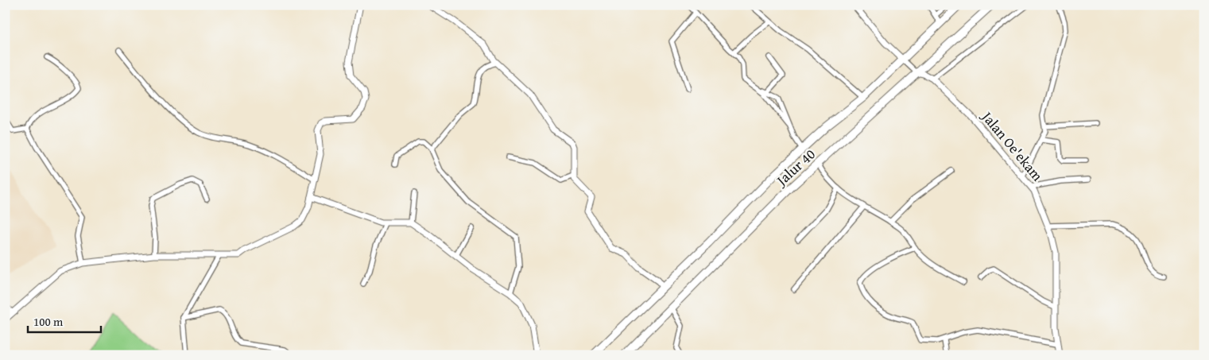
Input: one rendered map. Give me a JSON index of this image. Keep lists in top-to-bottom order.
{
  "streets": {
    "highway": ["Jalur 40"],
    "street": ["Jalan Oe'ekam"]
  },
  "crossings": [
    ["Jalan Oe'ekam", "Jalur 40"]
  ],
  "scale_bar": "100 m"
}
